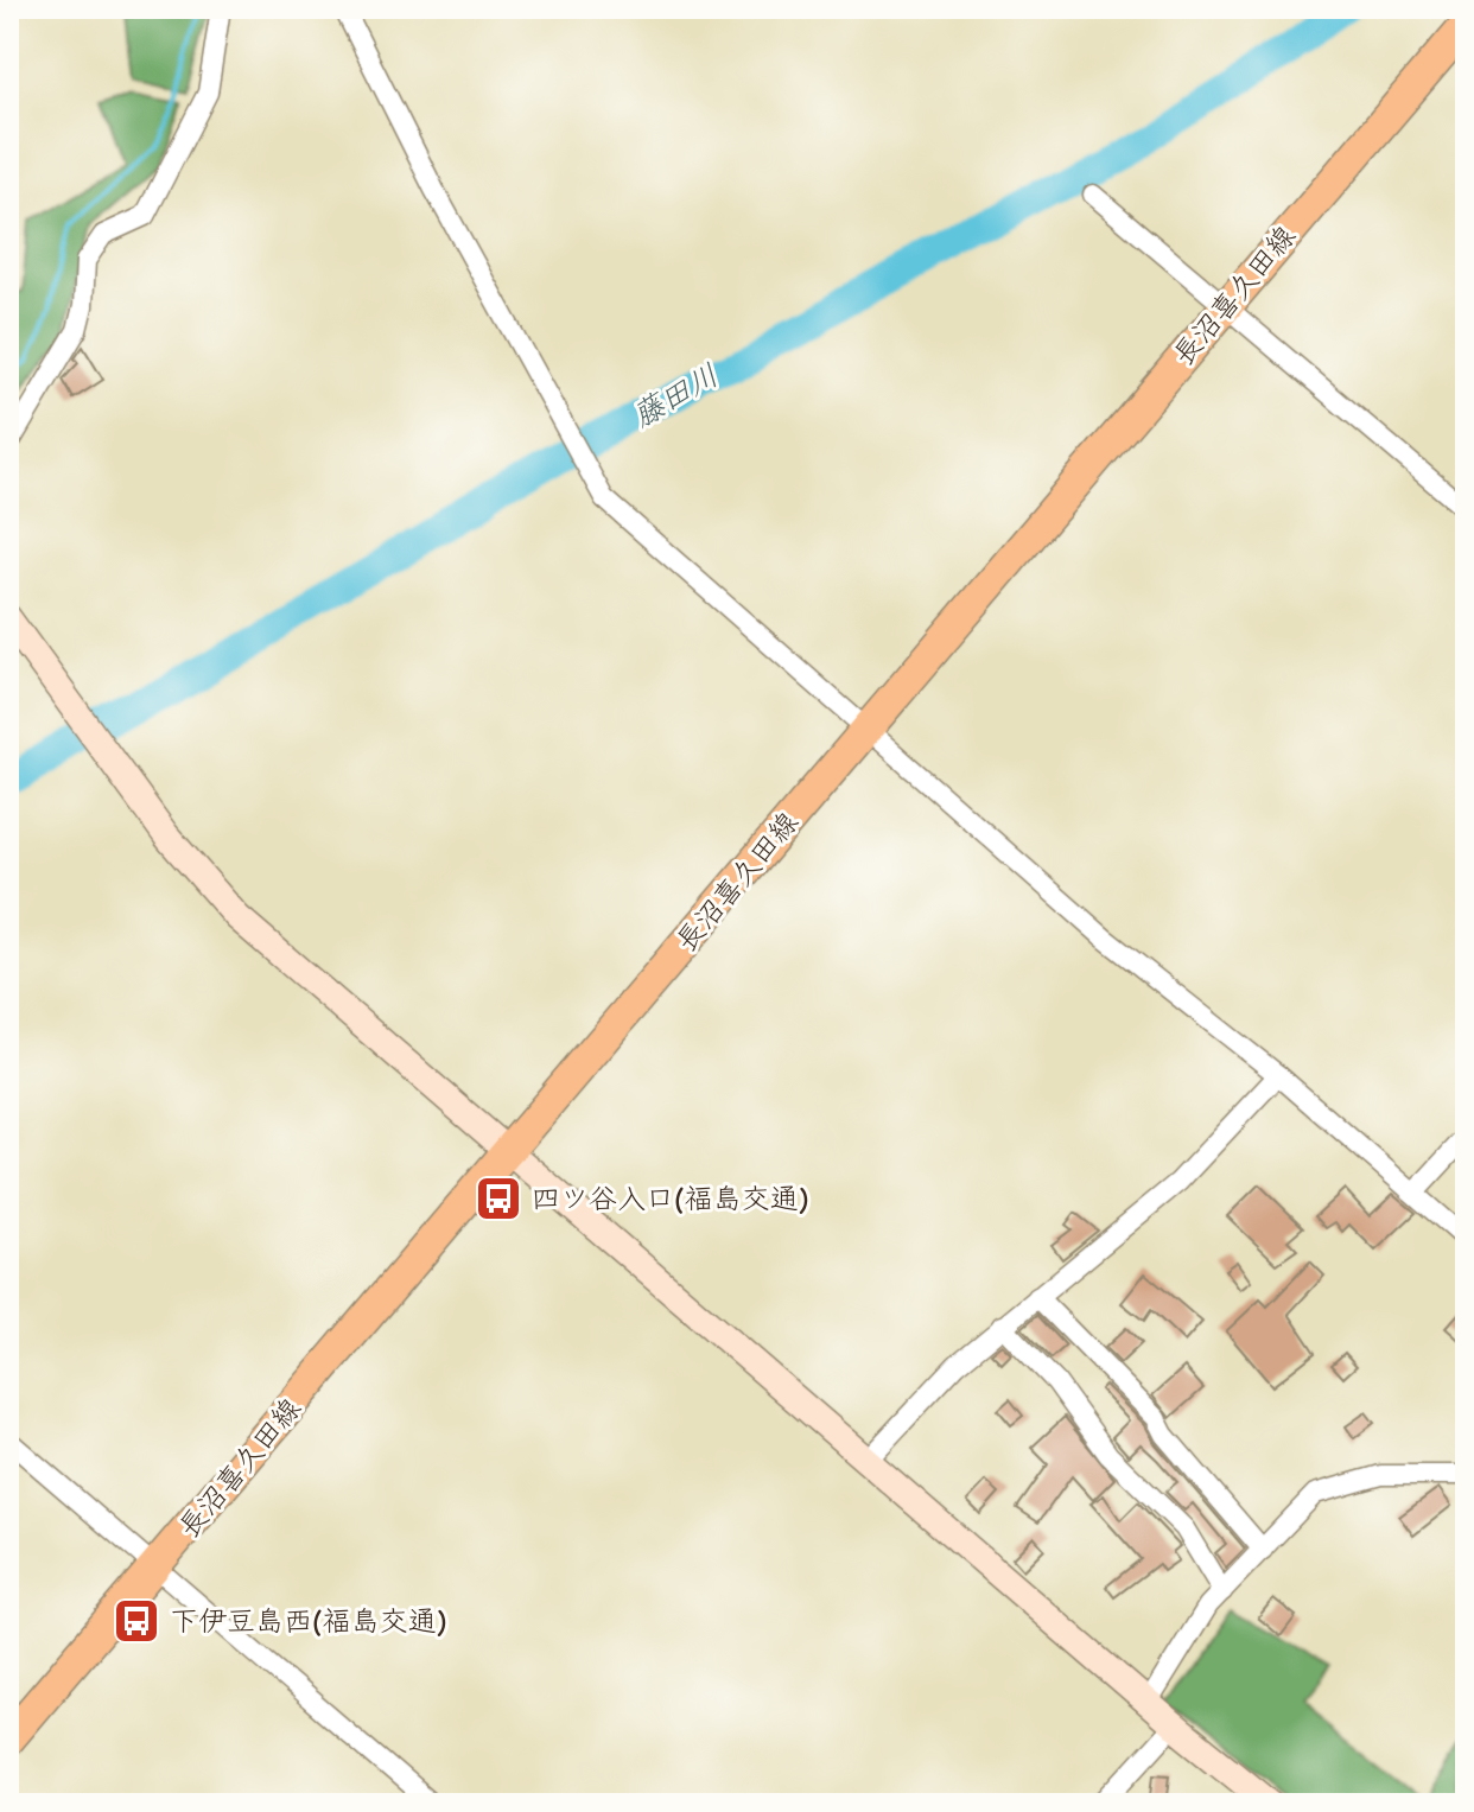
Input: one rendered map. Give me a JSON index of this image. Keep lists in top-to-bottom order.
{
  "streets": {
    "main road": ["長沼喜久田線"]
  },
  "water": ["藤田川"],
  "places": {
    "bus stop": ["四ツ谷入口(福島交通)", "下伊豆島西(福島交通)"]
  }
}
